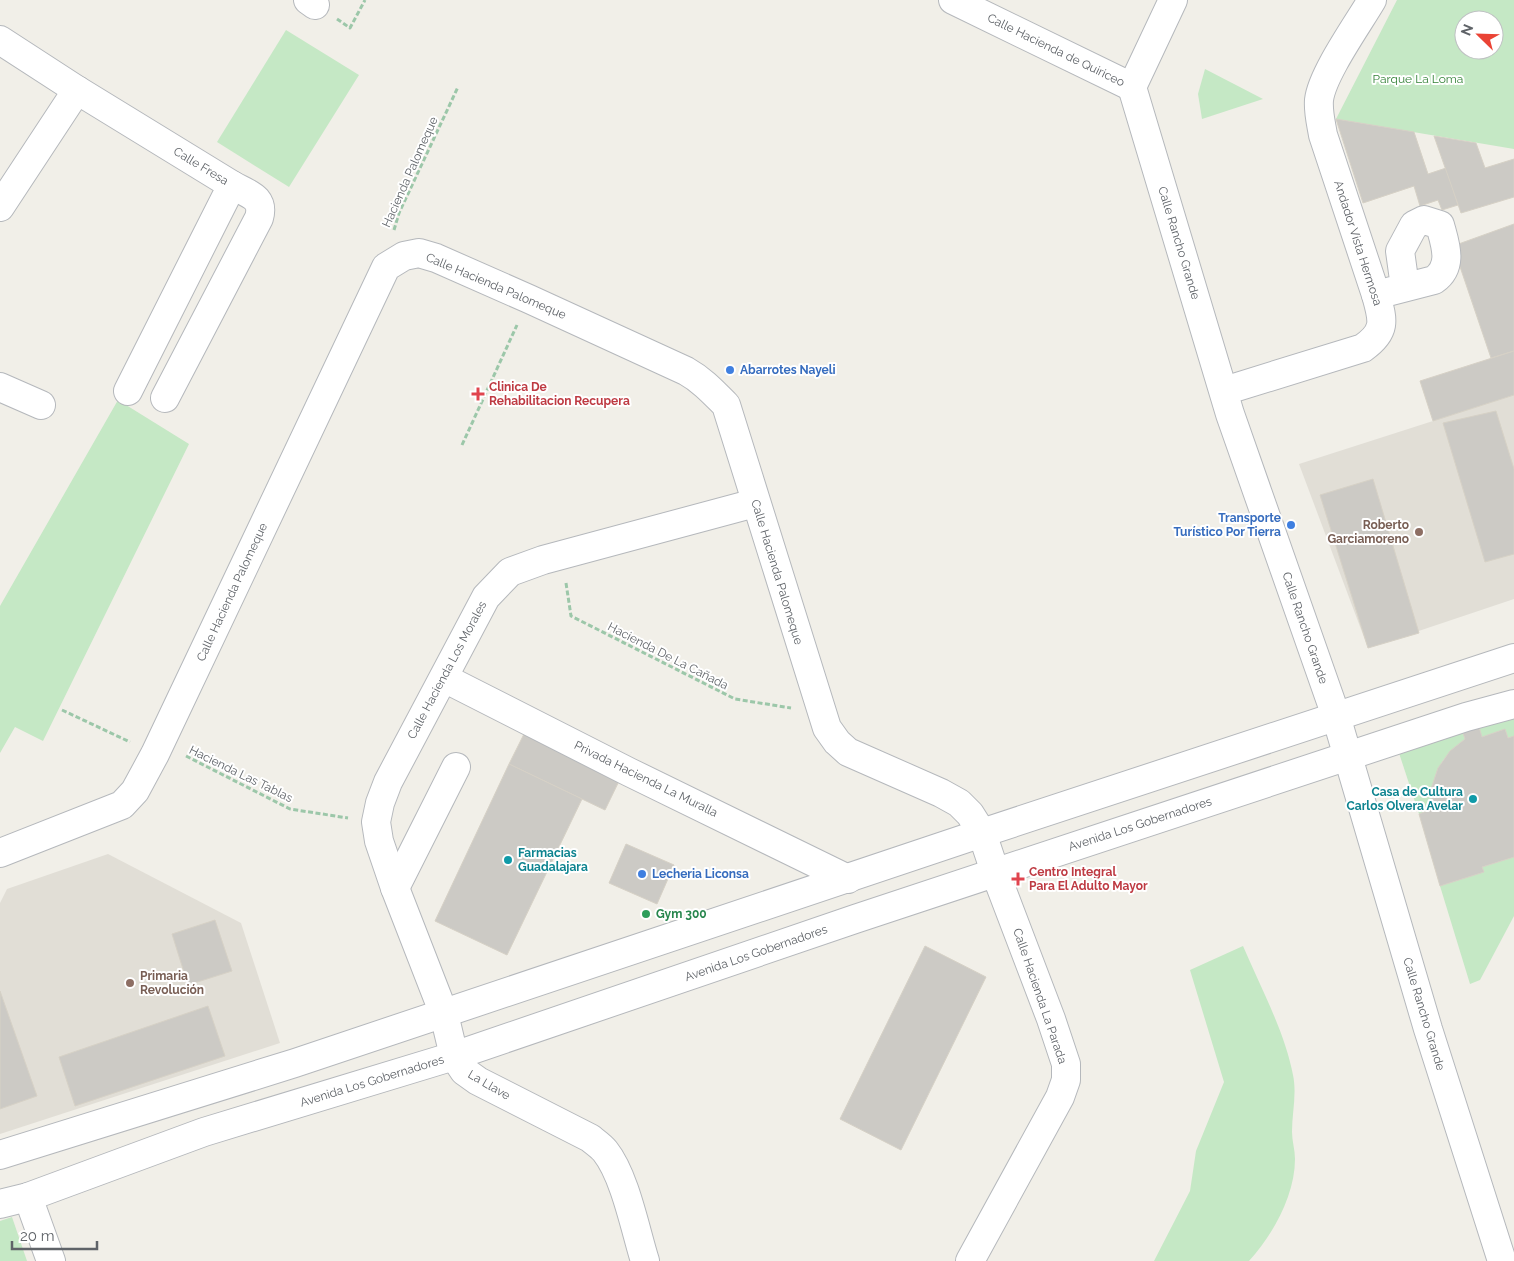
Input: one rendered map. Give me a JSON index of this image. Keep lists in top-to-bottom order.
{
  "streets": {
    "street": [
      "Calle Hacienda de Quiriceo",
      "Calle Fresa",
      "Calle Rancho Grande",
      "Andador Vista Hermosa",
      "Calle Hacienda Palomeque",
      "Calle Hacienda Los Morales",
      "Privada Hacienda La Muralla",
      "Avenida Los Gobernadores",
      "Calle Hacienda La Parada",
      "La Llave"
    ],
    "path": ["Hacienda Palomeque", "Hacienda De La Cañada", "Hacienda Las Tablas"]
  },
  "crossings": [
    ["Calle Hacienda de Quiriceo", "Calle Rancho Grande"],
    ["Hacienda Palomeque", "Calle Hacienda Palomeque"],
    ["Calle Rancho Grande", "Andador Vista Hermosa"],
    ["Calle Rancho Grande", "Avenida Los Gobernadores"],
    ["Calle Hacienda Palomeque", "Hacienda De La Cañada"],
    ["Calle Hacienda Palomeque", "Calle Hacienda Los Morales"],
    ["Calle Hacienda Palomeque", "Hacienda Las Tablas"],
    ["Calle Hacienda Palomeque", "Calle Hacienda La Parada"],
    ["Hacienda De La Cañada", "Calle Hacienda Los Morales"],
    ["Calle Hacienda Los Morales", "Hacienda Las Tablas"],
    ["Calle Hacienda Los Morales", "Privada Hacienda La Muralla"],
    ["Calle Hacienda Los Morales", "La Llave"],
    ["Avenida Los Gobernadores", "Calle Hacienda La Parada"],
    ["Avenida Los Gobernadores", "La Llave"]
  ],
  "parks": ["Parque La Loma"],
  "places": {
    "other": [
      "Abarrotes Nayeli",
      "Transporte Turístico Por Tierra",
      "Roberto Garciamoreno",
      "Casa de Cultura Carlos Olvera Avelar",
      "Farmacias Guadalajara",
      "Lecheria Liconsa",
      "Gym 300",
      "Primaria Revolución"
    ],
    "health": ["Clinica De Rehabilitacion Recupera", "Centro Integral Para El Adulto Mayor"]
  },
  "scale_bar": "20 m",
  "north": "top left"
}
